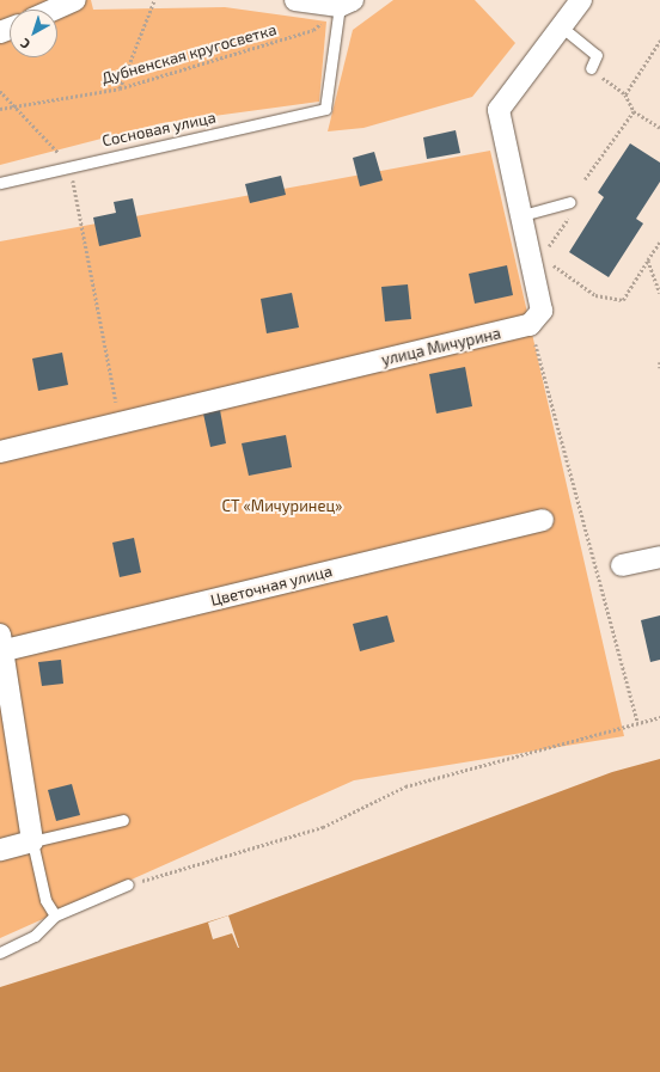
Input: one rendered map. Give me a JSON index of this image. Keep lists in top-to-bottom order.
{
  "streets": {
    "street": ["улица Мичурина", "Цветочная улица"],
    "lane": ["Сосновая улица"],
    "path": ["Дубненская кругосветка"]
  },
  "crossings": [
    ["Дубненская кругосветка", "Сосновая улица"]
  ],
  "parks": ["СТ «Мичуринец»"],
  "north": "bottom left"
}
